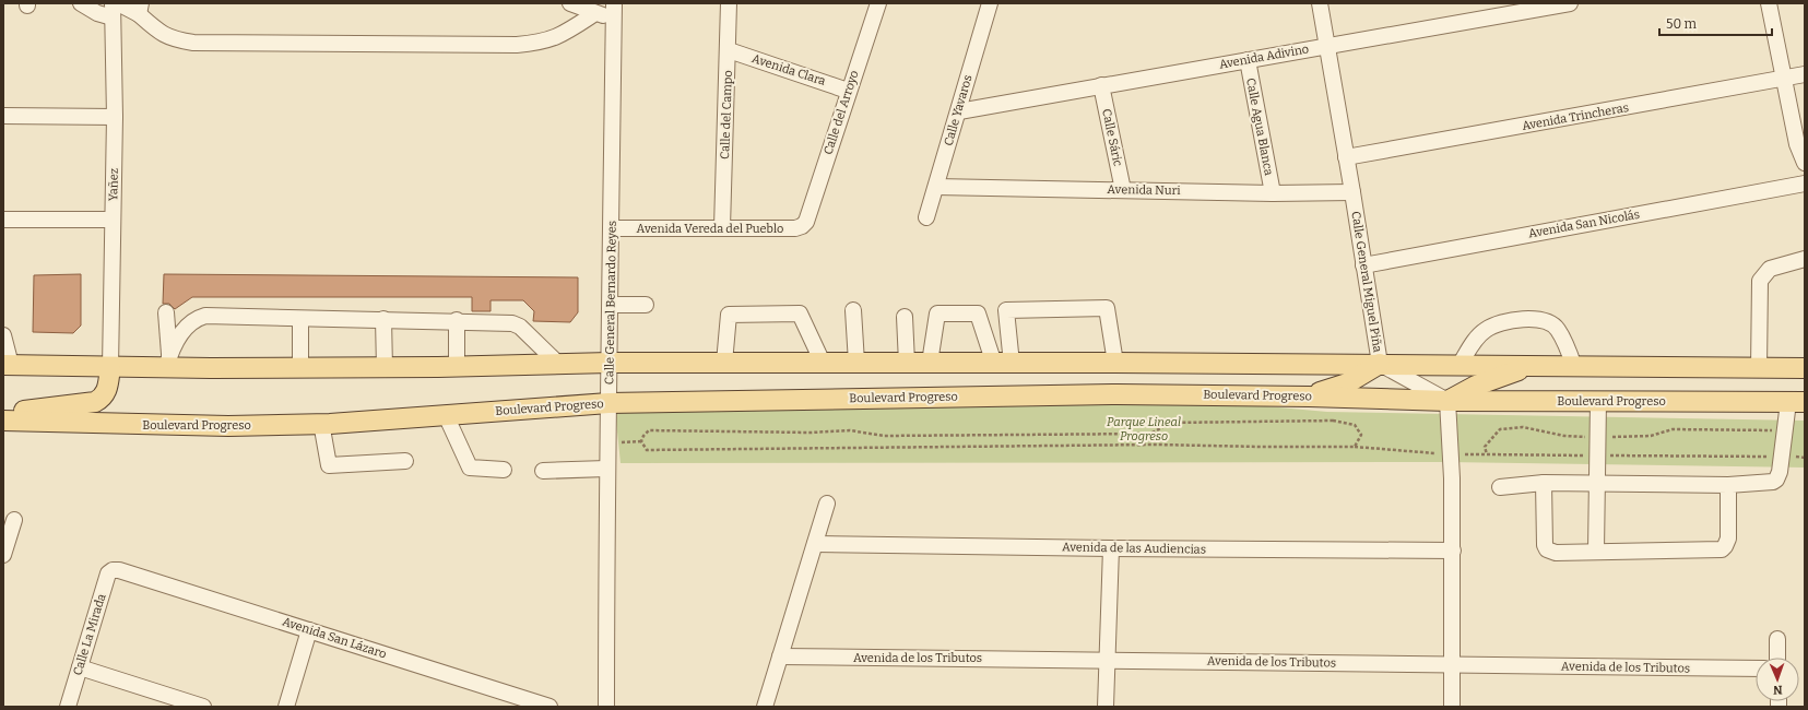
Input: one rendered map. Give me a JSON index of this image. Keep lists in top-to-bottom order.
{
  "streets": {
    "main road": ["Boulevard Progreso"],
    "street": [
      "Avenida Adivino",
      "Avenida Clara",
      "Calle Yavaros",
      "Calle del Arroyo",
      "Calle del Campo",
      "Avenida Trincheras",
      "Calle Agua Blanca",
      "Calle Sáric",
      "Yañez",
      "Avenida Nuri",
      "Avenida San Nicolás",
      "Avenida Vereda del Pueblo",
      "Calle General Miguel Piña",
      "Calle General Bernardo Reyes",
      "Avenida de las Audiencias",
      "Calle La Mirada",
      "Avenida San Lázaro",
      "Avenida de los Tributos"
    ]
  },
  "crossings": [
    ["Avenida Adivino", "Calle Yavaros"],
    ["Avenida Adivino", "Calle Agua Blanca"],
    ["Avenida Adivino", "Calle Sáric"],
    ["Avenida Adivino", "Calle General Miguel Piña"],
    ["Avenida Clara", "Calle del Arroyo"],
    ["Avenida Clara", "Calle del Campo"],
    ["Calle Yavaros", "Avenida Nuri"],
    ["Calle del Arroyo", "Avenida Vereda del Pueblo"],
    ["Calle del Campo", "Avenida Vereda del Pueblo"],
    ["Avenida Trincheras", "Calle General Miguel Piña"],
    ["Calle Agua Blanca", "Avenida Nuri"],
    ["Calle Sáric", "Avenida Nuri"],
    ["Avenida Nuri", "Calle General Miguel Piña"],
    ["Avenida San Nicolás", "Calle General Miguel Piña"],
    ["Avenida Vereda del Pueblo", "Calle General Bernardo Reyes"],
    ["Calle General Miguel Piña", "Boulevard Progreso"],
    ["Calle General Bernardo Reyes", "Boulevard Progreso"],
    ["Calle La Mirada", "Avenida San Lázaro"]
  ],
  "parks": ["Parque Lineal Progreso"],
  "scale_bar": "50 m",
  "north": "bottom"
}
